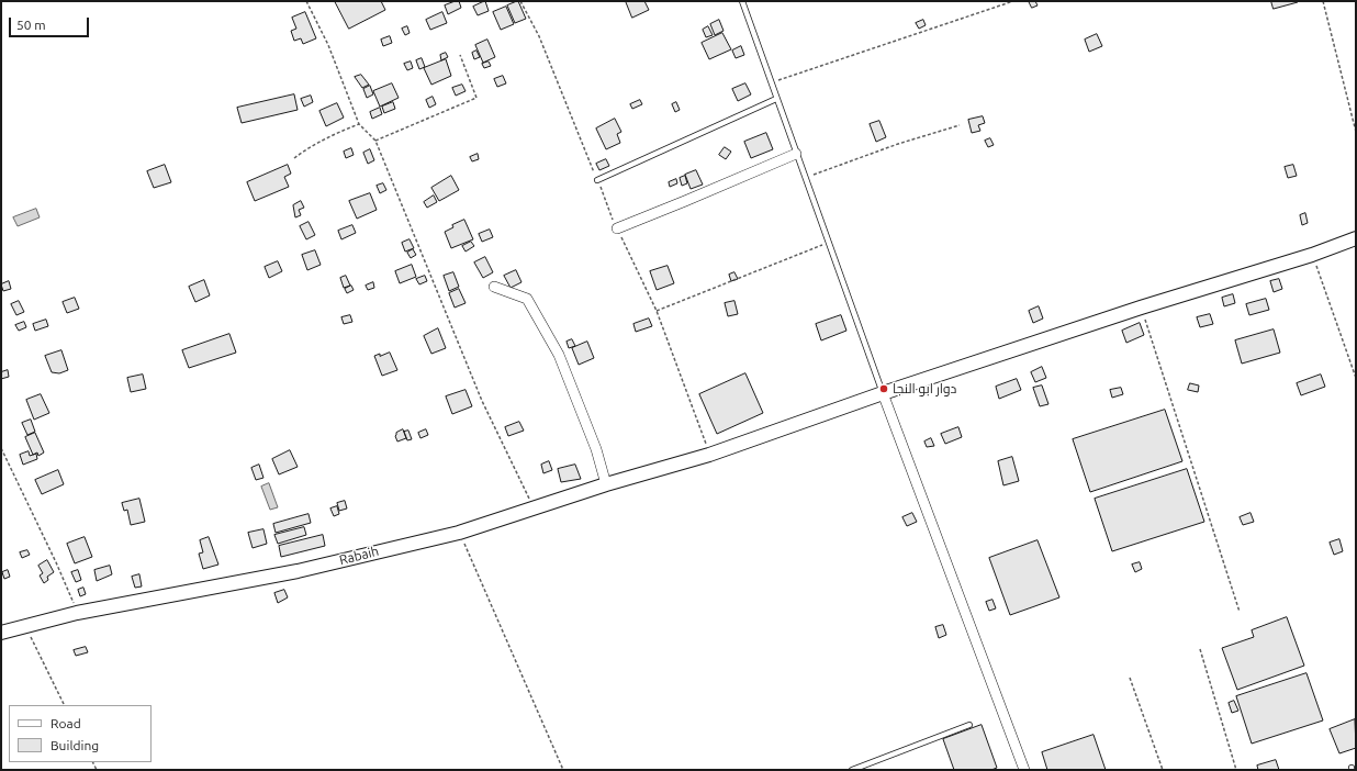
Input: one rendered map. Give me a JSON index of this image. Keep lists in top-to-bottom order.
{
  "streets": {
    "street": ["Rabaih"]
  },
  "places": ["دوار ابو النجا"],
  "legend": ["Road", "Building"],
  "scale_bar": "50 m"
}
